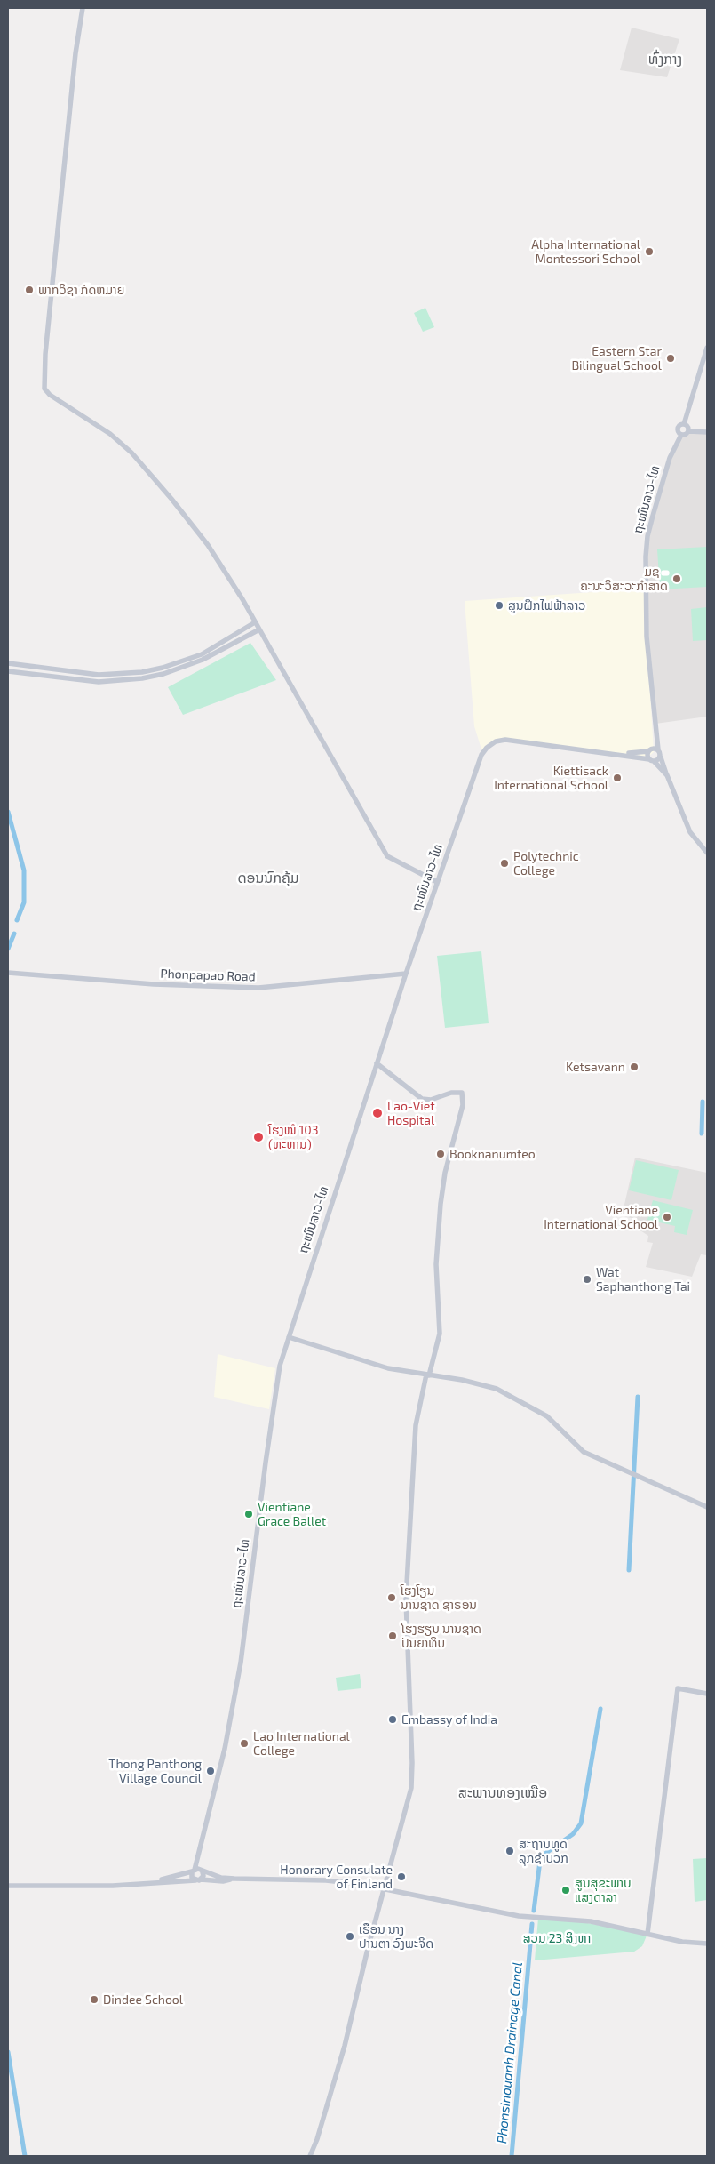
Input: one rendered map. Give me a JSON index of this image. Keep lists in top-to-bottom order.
{
  "streets": {
    "street": ["ຖະໜົນລາວ-ໄທ", "Phonpapao Road"]
  },
  "crossings": [
    ["ຖະໜົນລາວ-ໄທ", "Phonpapao Road"]
  ],
  "districts": ["ທົ່ງກາງ", "ດອນນົກຄຸ້ມ", "ສະພານທອງເໝືອ"],
  "water": ["Phonsinouanh Drainage Canal"],
  "parks": ["ສວນ 23 ສິງຫາ"],
  "places": [
    "Alpha International Montessori School",
    "ພາກວິຊາ ກົດຫມາຍ",
    "Eastern Star Bilingual School",
    "ມຊ - ຄະນະວິສະວະກຳສາດ",
    "ສູນຝຶກໄຟຟ້າລາວ",
    "Kiettisack International School",
    "Polytechnic College",
    "Ketsavann",
    "Lao-Viet Hospital",
    "ໂຮງໝໍ 103 (ທະຫານ)",
    "Booknanumteo",
    "Vientiane International School",
    "Wat Saphanthong Tai",
    "Vientiane Grace Ballet",
    "ໂຮງໂຽນ ນານຊາດ ຊາຣອນ",
    "ໂຮງຮຽນ ນານຊາດ ປັນຍາທິບ",
    "Embassy of India",
    "Lao International College",
    "Thong Panthong Village Council",
    "ສະຖານທູດ ລຸກຊຳບວກ",
    "Honorary Consulate of Finland",
    "ສູນສຸຂະພາບ ແສງດາລາ",
    "ເຮືອນ ນາງ ປານຕາ ວົງພະຈິດ",
    "Dindee School"
  ]
}
